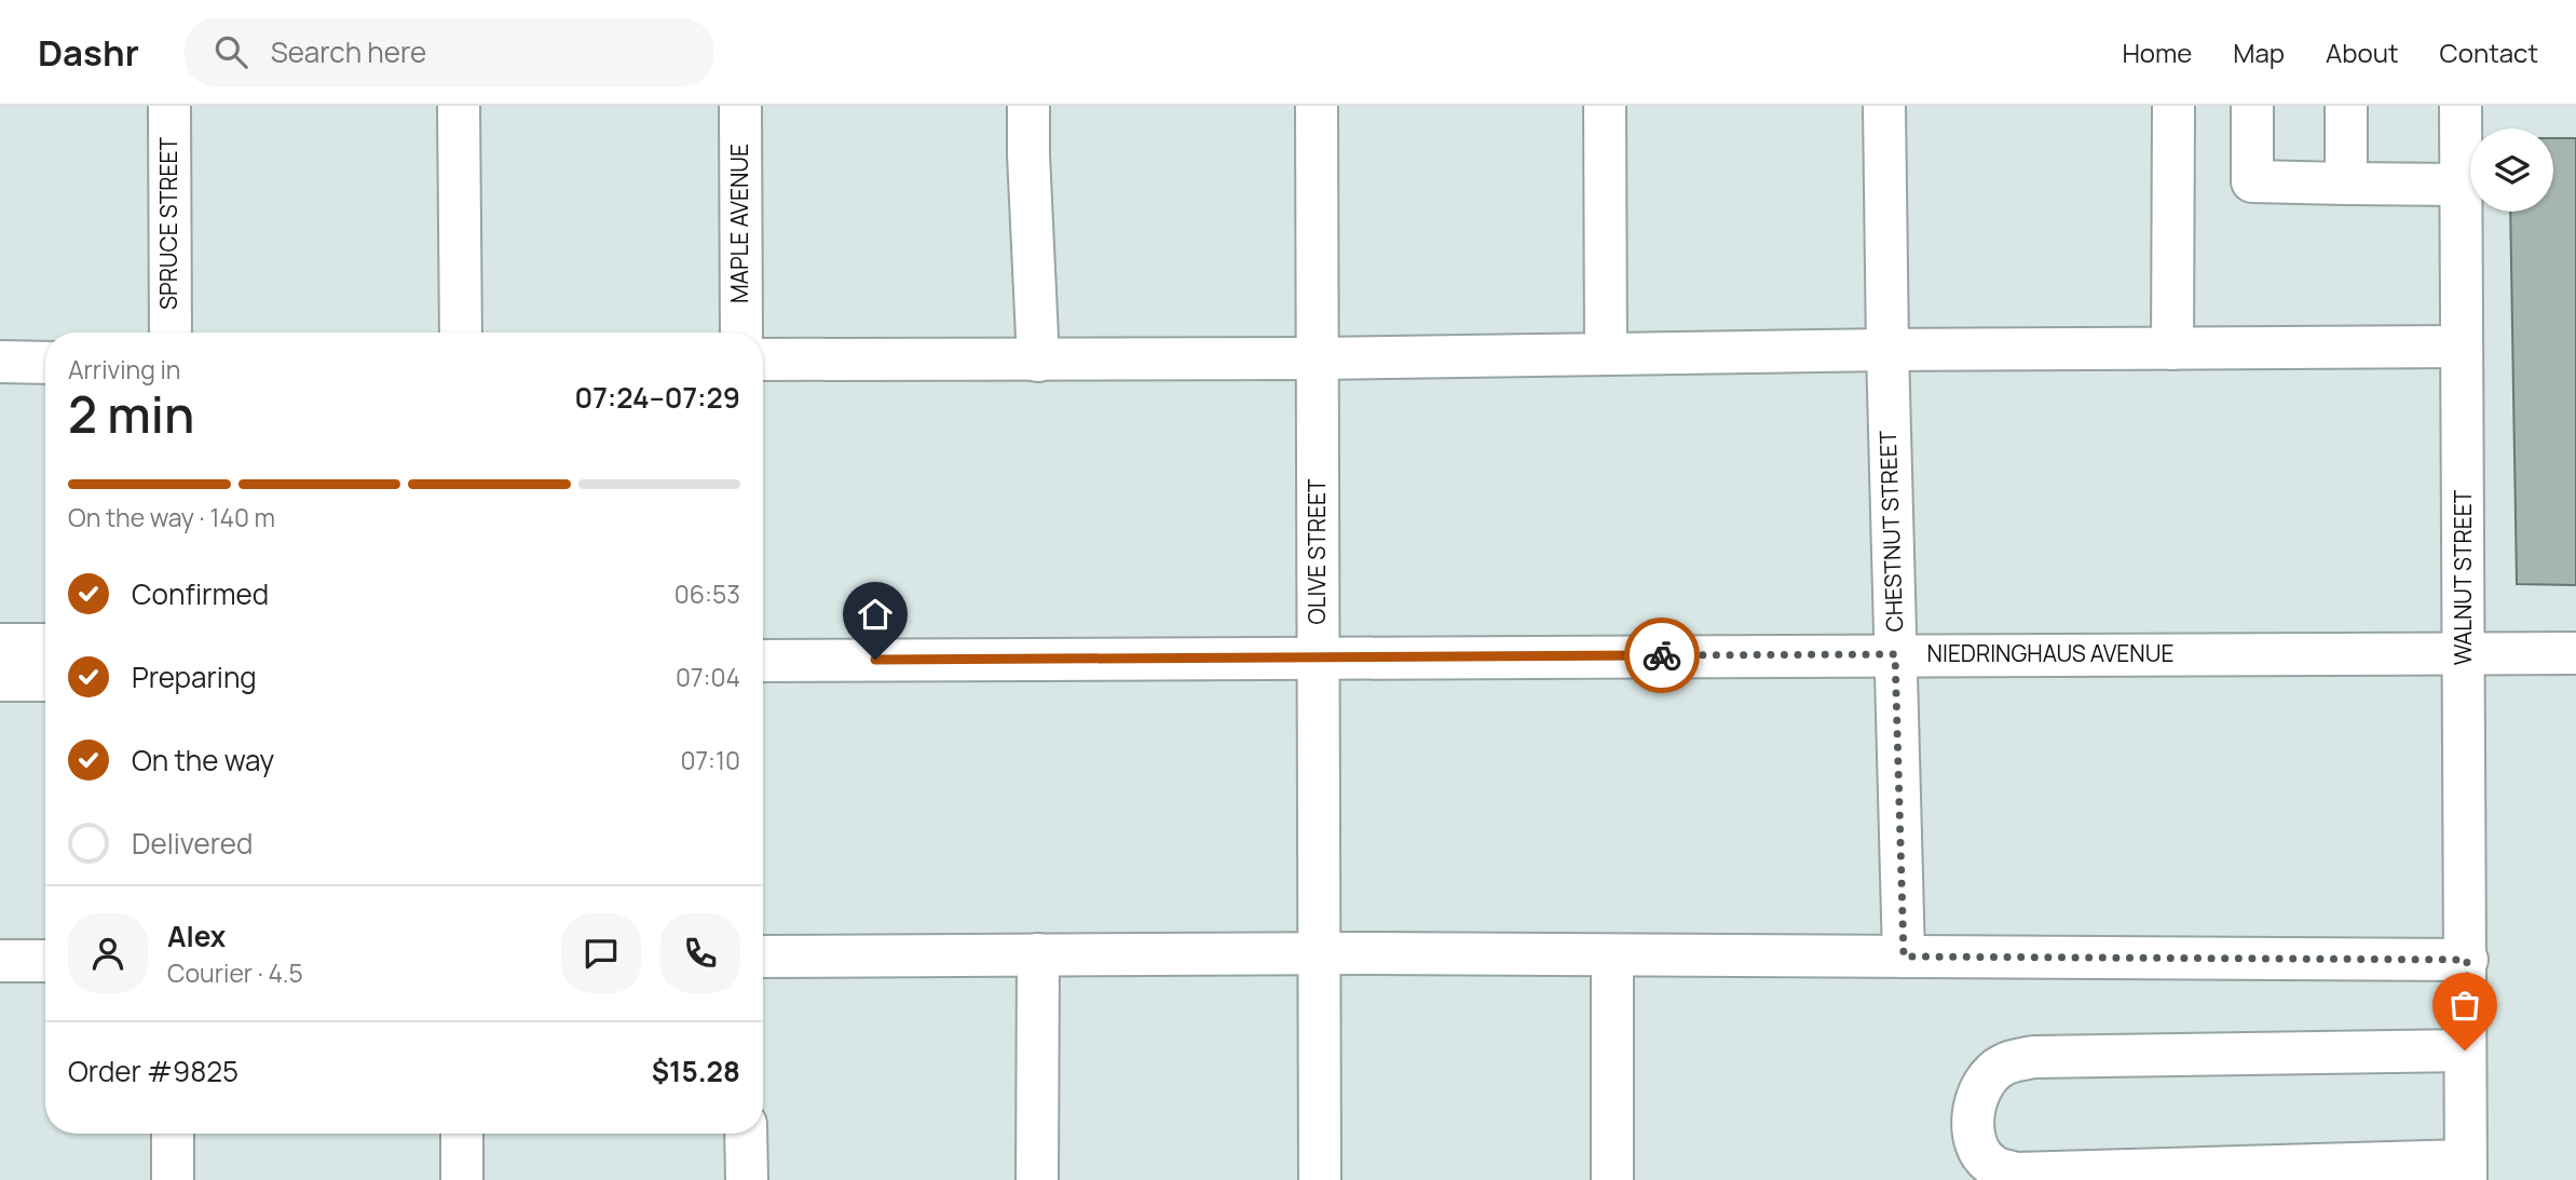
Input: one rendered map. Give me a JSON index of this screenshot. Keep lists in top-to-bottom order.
{
  "streets": {
    "street": [
      "SPRUCE STREET",
      "MAPLE AVENUE",
      "CHESTNUT STREET",
      "OLIVE STREET",
      "WALNUT STREET",
      "NIEDRINGHAUS AVENUE"
    ]
  },
  "crossings": [
    ["CHESTNUT STREET", "NIEDRINGHAUS AVENUE"],
    ["OLIVE STREET", "NIEDRINGHAUS AVENUE"],
    ["WALNUT STREET", "NIEDRINGHAUS AVENUE"]
  ],
  "page": {
    "header": "Dashr",
    "search": "Search here",
    "nav": [
      "Home",
      "Map",
      "About",
      "Contact"
    ],
    "heading": ["2 min", "Arriving in", "07:24–07:29"],
    "panel": [
      "Alex",
      "Courier · 4.5",
      "Order #9825",
      "$15.28"
    ],
    "bar": "On the way · 140 m",
    "list": [
      ["Confirmed", "06:53"],
      ["Preparing", "07:04"],
      ["On the way", "07:10"],
      "Delivered"
    ]
  }
}
